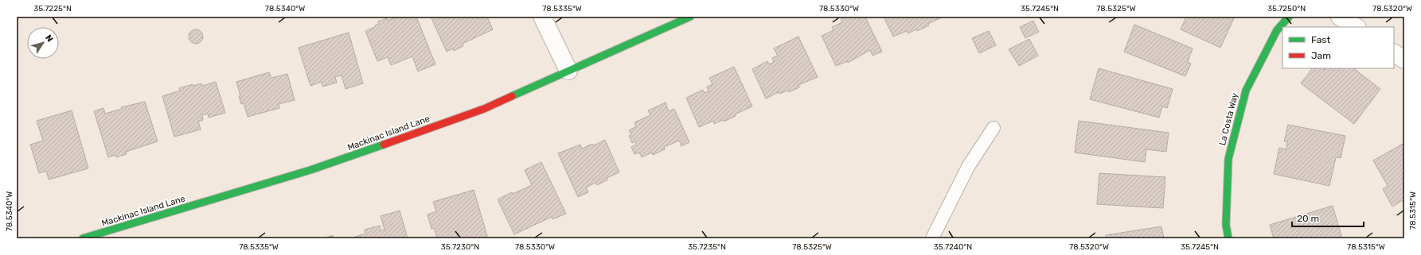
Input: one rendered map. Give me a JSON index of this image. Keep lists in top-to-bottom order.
{
  "streets": {
    "street": ["La Costa Way", "Mackinac Island Lane"]
  },
  "legend": ["Fast", "Jam"],
  "scale_bar": "20 m",
  "north": "top right",
  "coordinates": [
    "35.7225°N",
    "78.5340°W",
    "78.5335°W",
    "78.5330°W",
    "35.7245°N",
    "78.5325°W",
    "35.7250°N",
    "78.5320°W",
    "78.5315°W",
    "35.7230°N",
    "35.7235°N",
    "35.7240°N"
  ]
}
